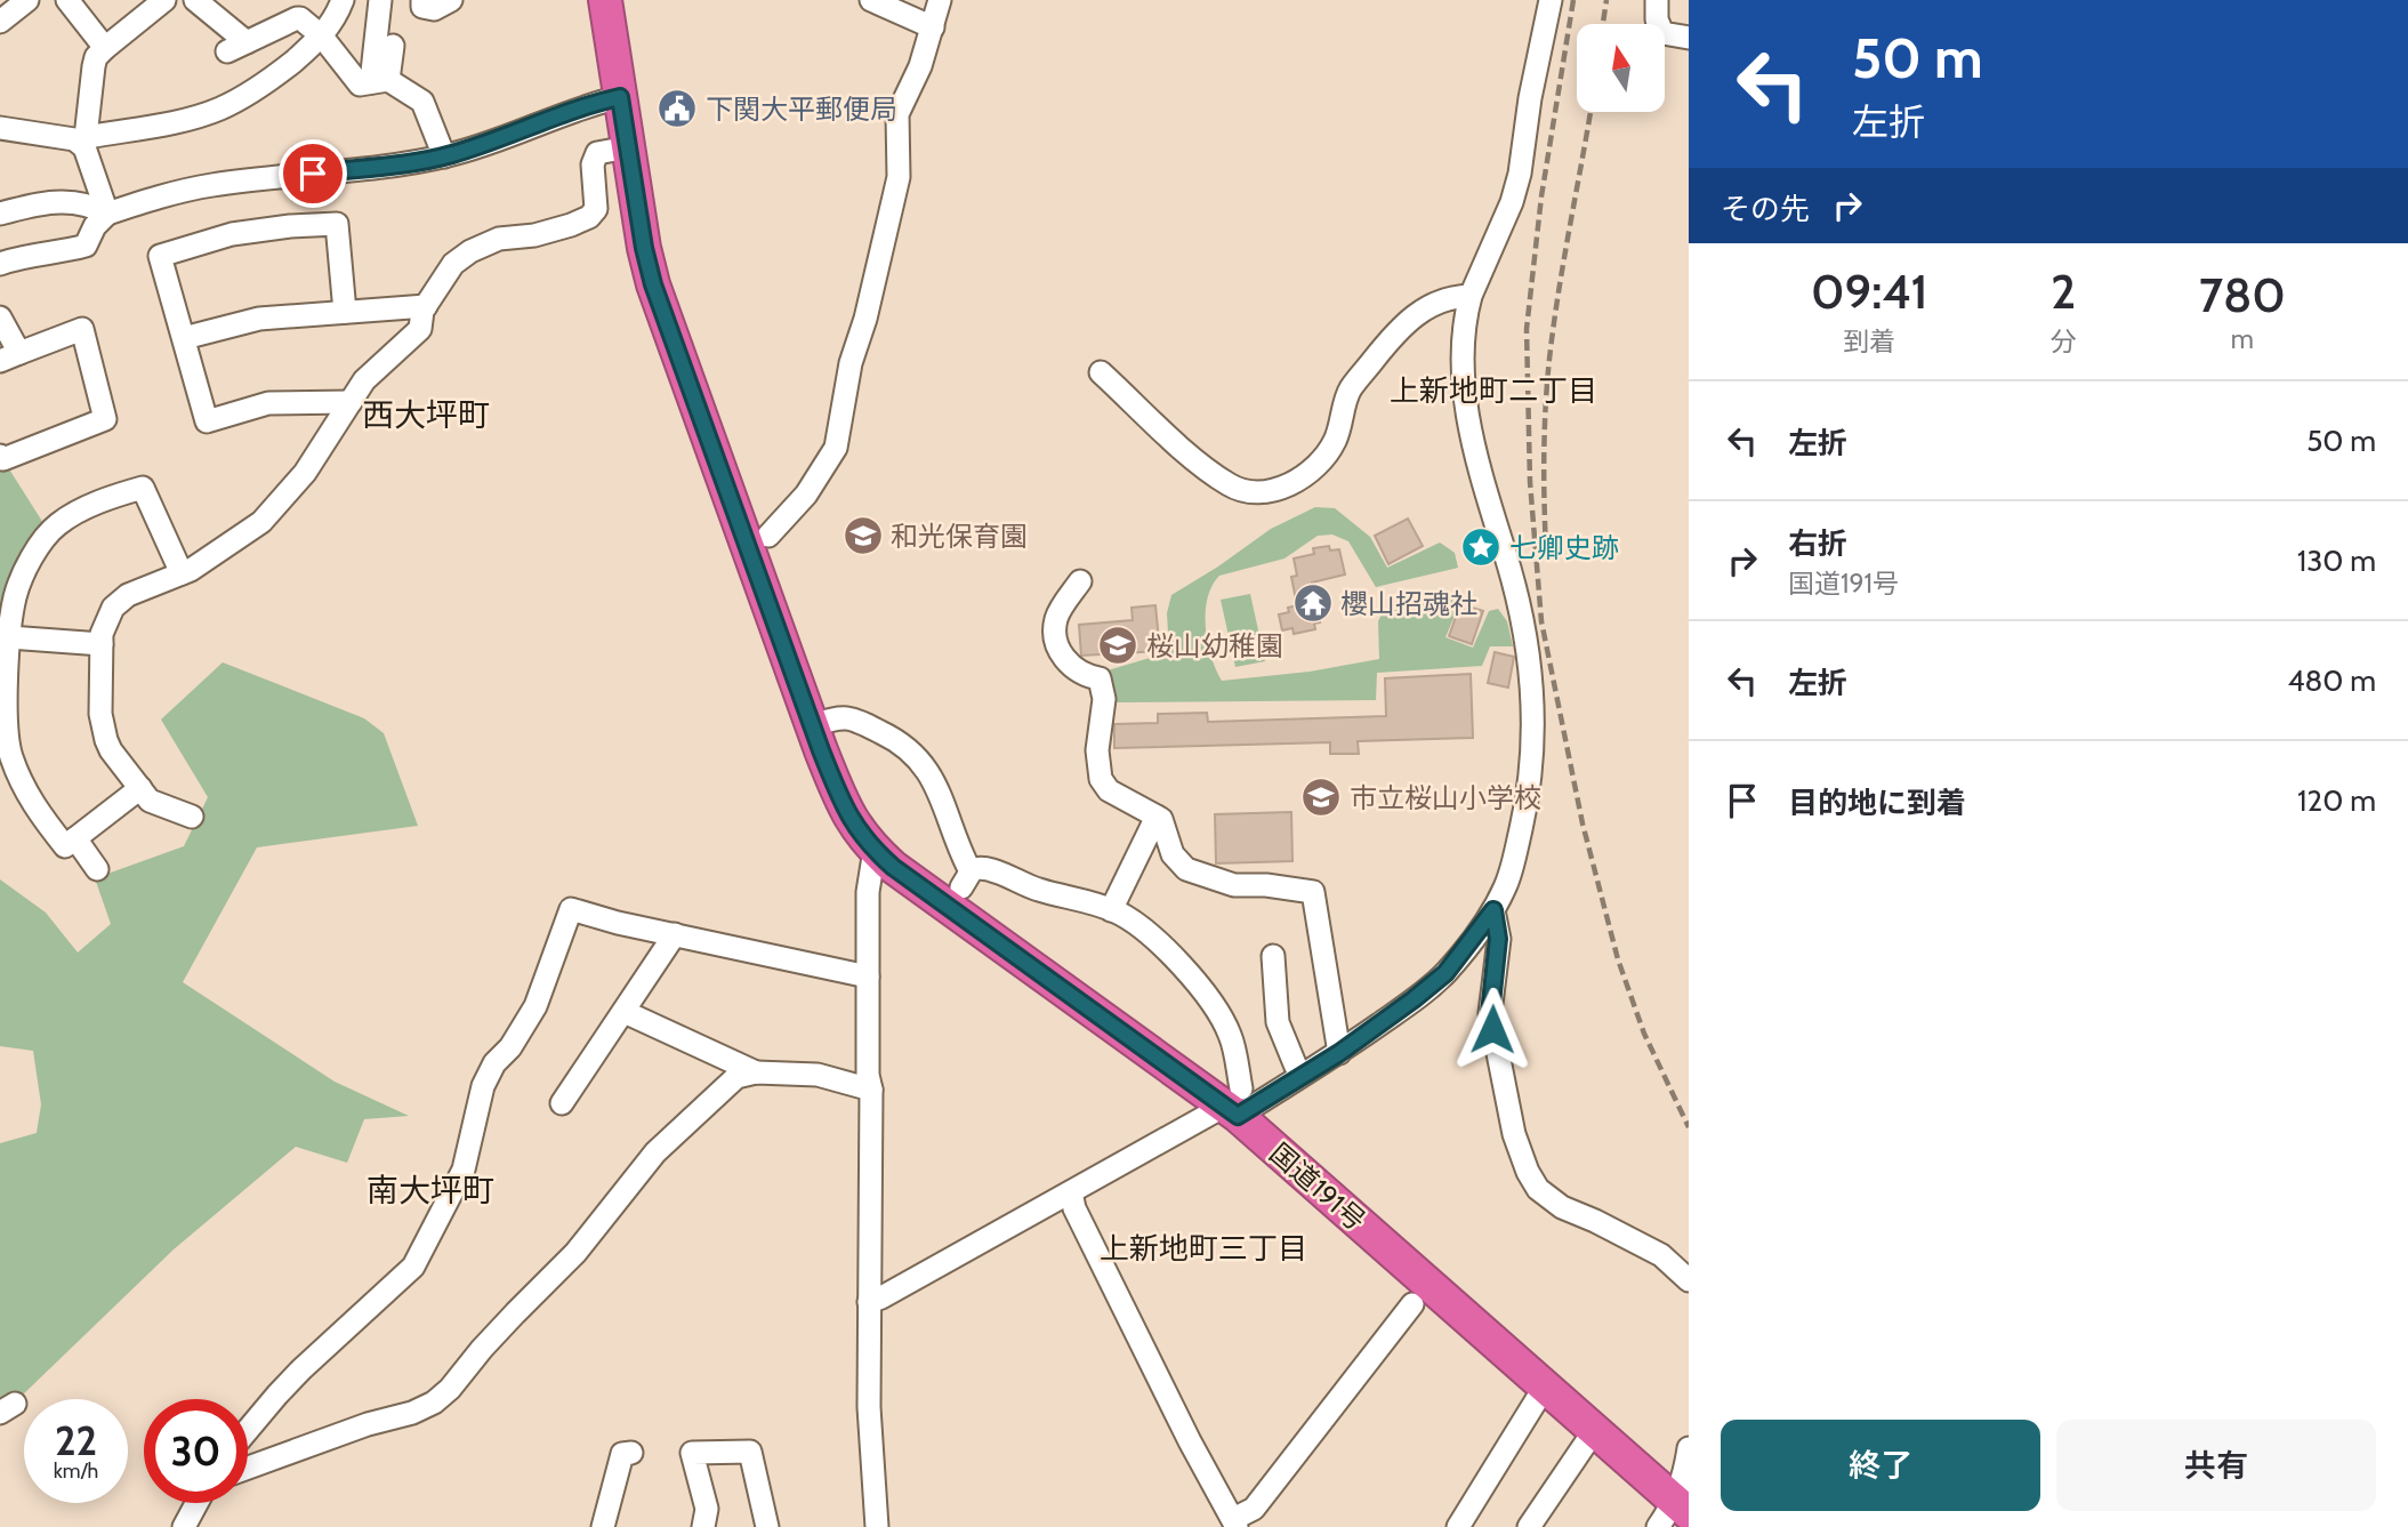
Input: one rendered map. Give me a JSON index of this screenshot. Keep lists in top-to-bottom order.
{
  "streets": {
    "highway": ["国道191号"]
  },
  "districts": [
    "上新地町二丁目",
    "西大坪町",
    "南大坪町",
    "上新地町三丁目"
  ],
  "places": {
    "public building": ["下関大平郵便局"],
    "school or university": ["和光保育園", "桜山幼稚園", "市立桜山小学校"],
    "place": ["七卿史跡"],
    "temple": ["櫻山招魂社"]
  },
  "north": "top",
  "page": {
    "turn": ["50 m", "左折"],
    "then": "その先",
    "eta": [
      "09:41",
      "到着",
      "2",
      "分",
      "780",
      "m"
    ],
    "list": [
      {
        "name": "左折",
        "value": "50 m"
      },
      {
        "name": "右折",
        "note": "国道191号",
        "value": "130 m"
      },
      {
        "name": "左折",
        "value": "480 m"
      },
      {
        "name": "目的地に到着",
        "value": "120 m"
      }
    ],
    "speed": "22 km/h",
    "limit": "30",
    "buttons": ["終了", "共有"]
  }
}
